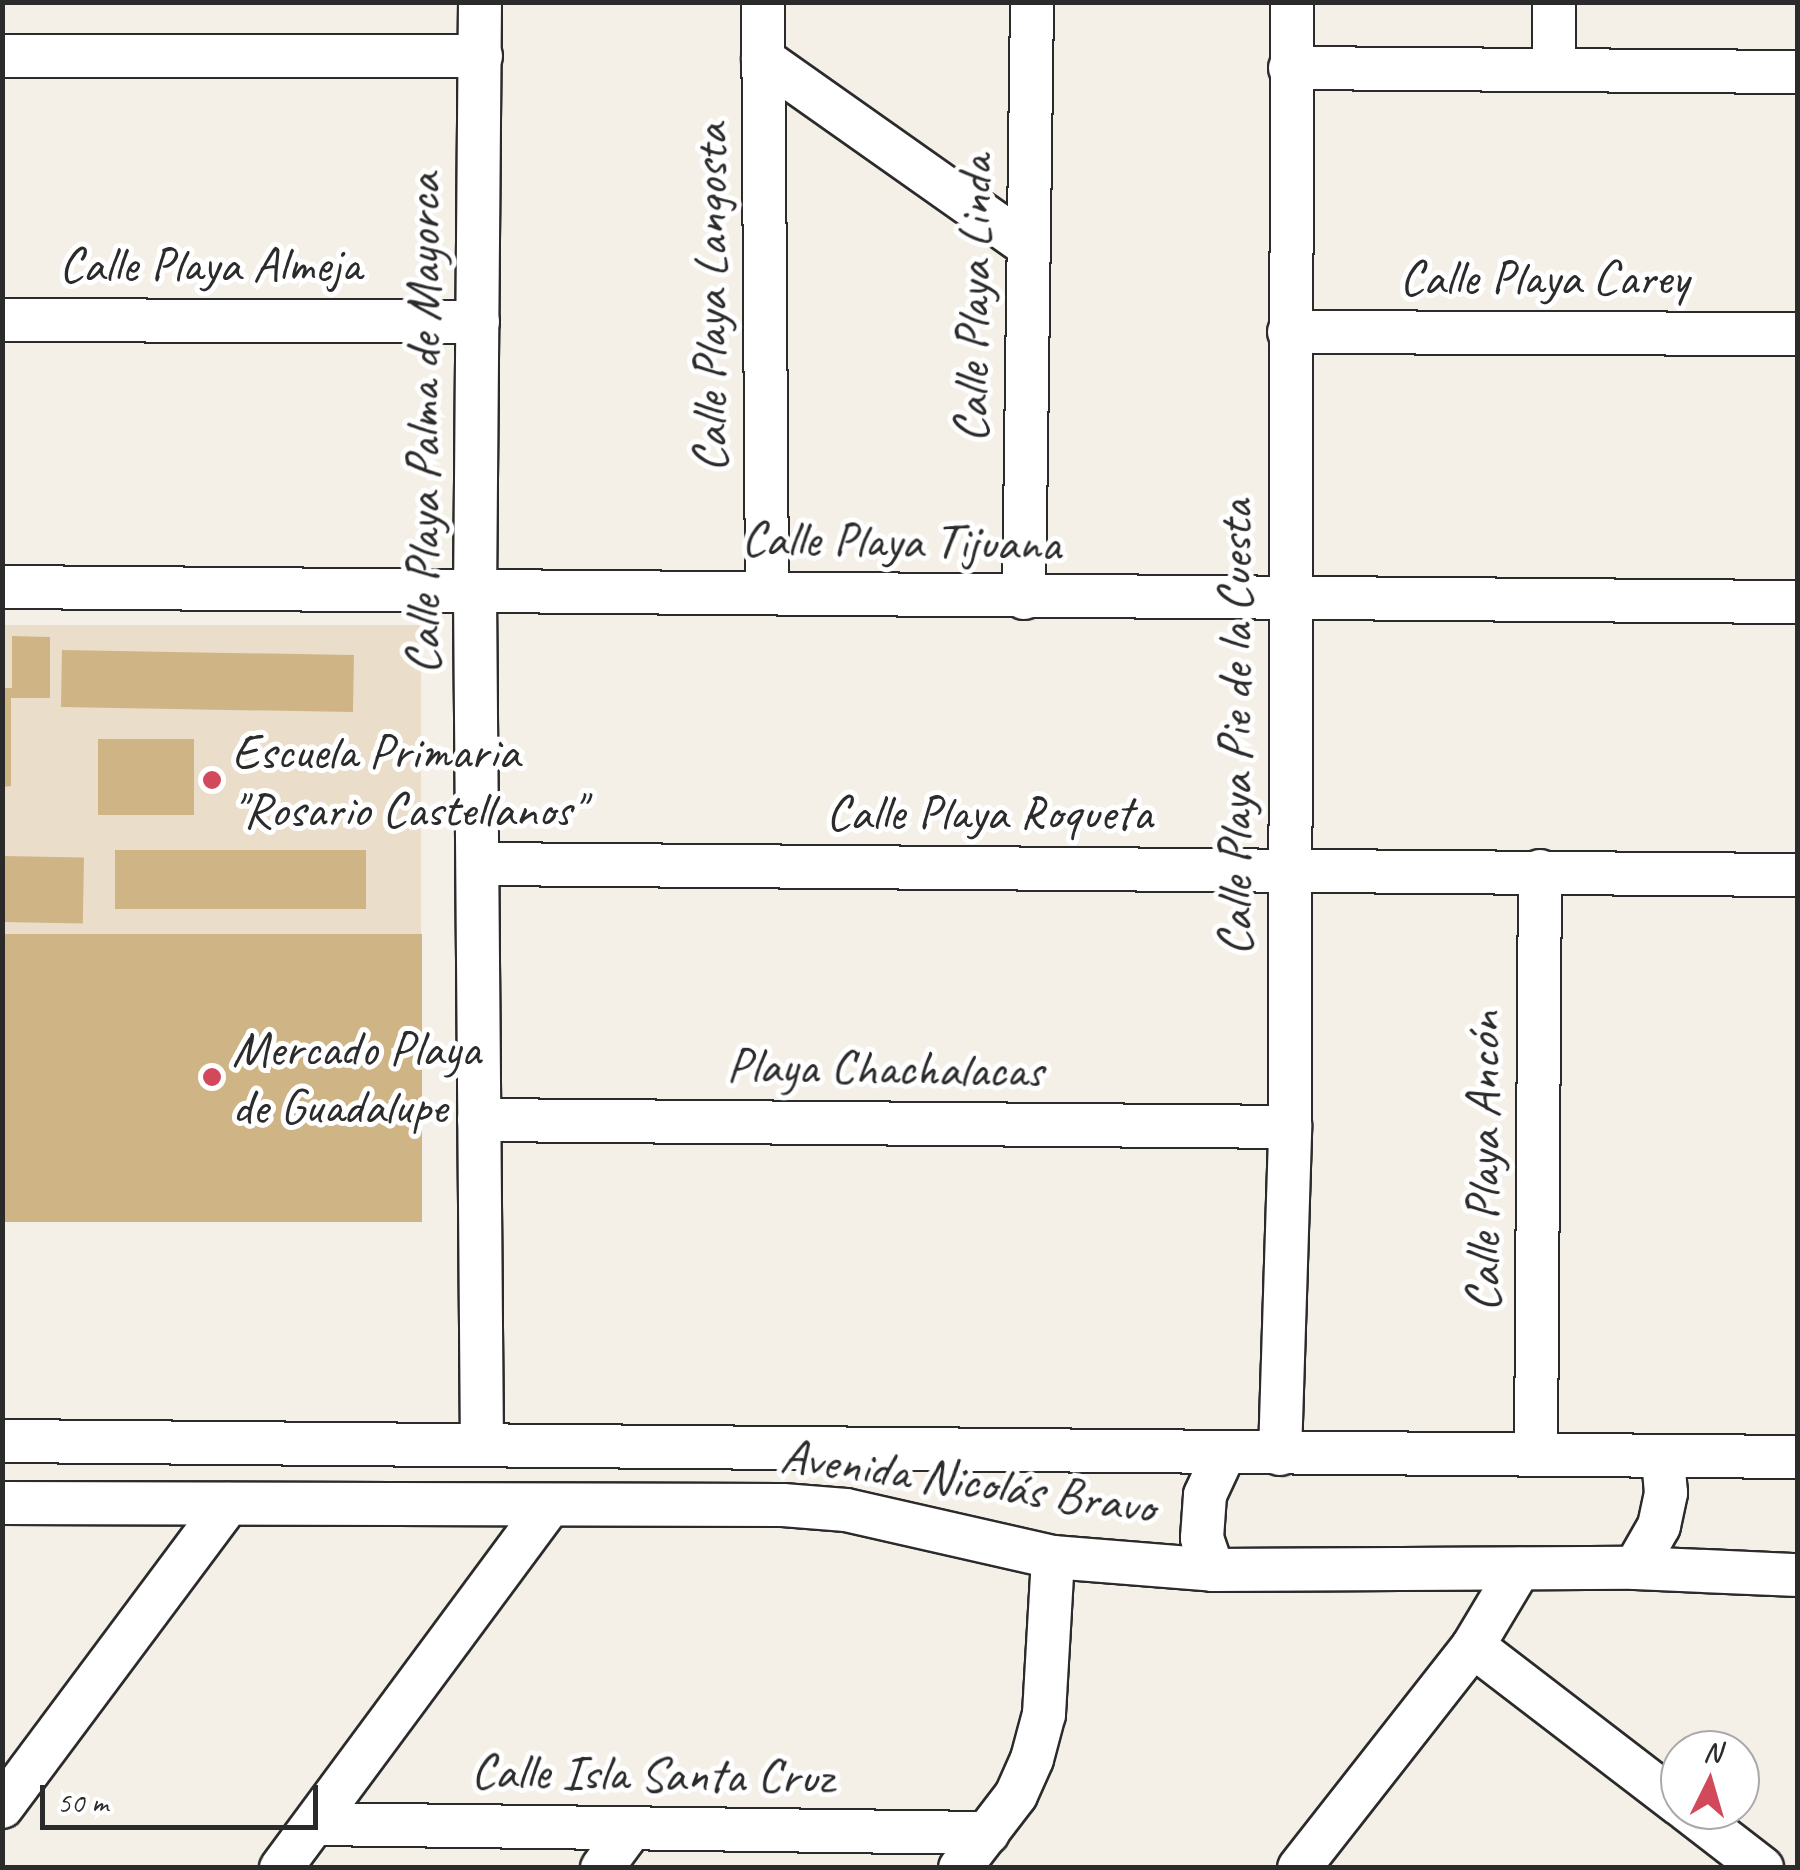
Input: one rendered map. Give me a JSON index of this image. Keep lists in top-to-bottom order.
{
  "streets": {
    "street": [
      "Calle Playa Almeja",
      "Calle Playa Carey",
      "Calle Playa Langosta",
      "Calle Playa Linda",
      "Calle Playa Palma de Mayorca",
      "Calle Playa Tijuana",
      "Calle Playa Pie de la Cuesta",
      "Calle Playa Roqueta",
      "Playa Chachalacas",
      "Calle Playa Ancón",
      "Avenida Nicolás Bravo",
      "Calle Isla Santa Cruz"
    ]
  },
  "crossings": [
    ["Calle Playa Almeja", "Calle Playa Palma de Mayorca"],
    ["Calle Playa Carey", "Calle Playa Pie de la Cuesta"],
    ["Calle Playa Langosta", "Calle Playa Tijuana"],
    ["Calle Playa Linda", "Calle Playa Tijuana"],
    ["Calle Playa Palma de Mayorca", "Calle Playa Tijuana"],
    ["Calle Playa Palma de Mayorca", "Calle Playa Roqueta"],
    ["Calle Playa Palma de Mayorca", "Playa Chachalacas"],
    ["Calle Playa Palma de Mayorca", "Avenida Nicolás Bravo"],
    ["Calle Playa Tijuana", "Calle Playa Pie de la Cuesta"],
    ["Calle Playa Pie de la Cuesta", "Calle Playa Roqueta"],
    ["Calle Playa Pie de la Cuesta", "Playa Chachalacas"],
    ["Calle Playa Pie de la Cuesta", "Avenida Nicolás Bravo"],
    ["Calle Playa Roqueta", "Calle Playa Ancón"],
    ["Calle Playa Ancón", "Avenida Nicolás Bravo"]
  ],
  "places": ["Escuela Primaria \"Rosario Castellanos\"", "Mercado Playa de Guadalupe"],
  "scale_bar": "50 m",
  "north": "top"
}
